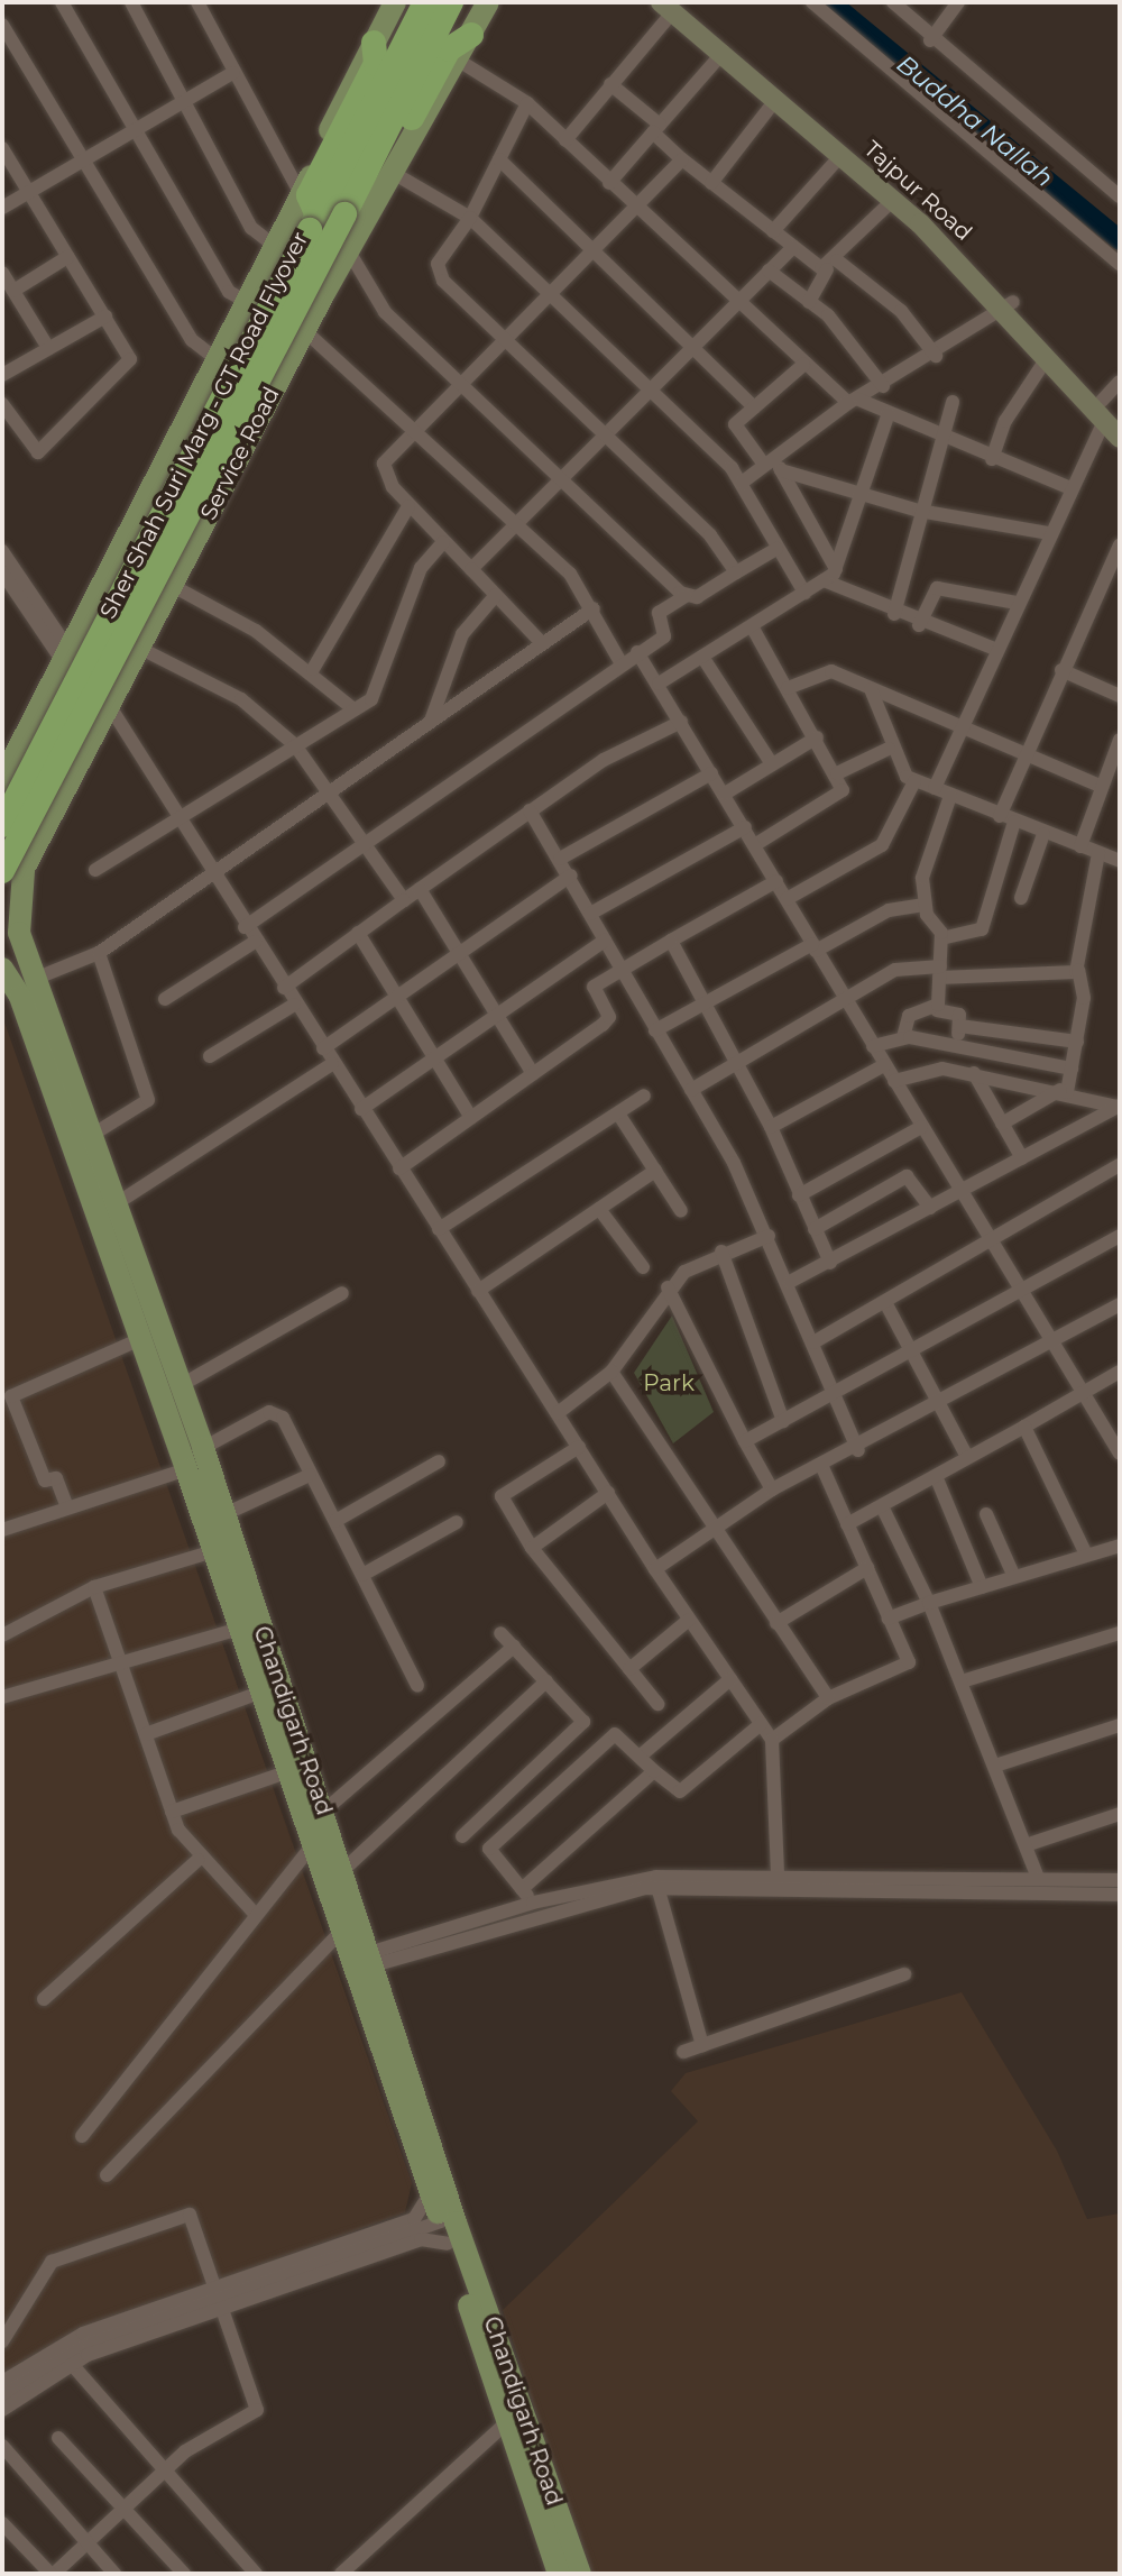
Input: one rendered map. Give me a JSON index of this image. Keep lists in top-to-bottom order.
{
  "streets": {
    "highway": ["Sher Shah Suri Marg - GT Road Flyover"],
    "main road": ["Tajpur Road", "Service Road", "Chandigarh Road"]
  },
  "crossings": [
    ["Sher Shah Suri Marg - GT Road Flyover", "Service Road"],
    ["Sher Shah Suri Marg - GT Road Flyover", "Chandigarh Road"],
    ["Service Road", "Chandigarh Road"]
  ],
  "water": ["Buddha Nallah"],
  "parks": ["Park"]
}
